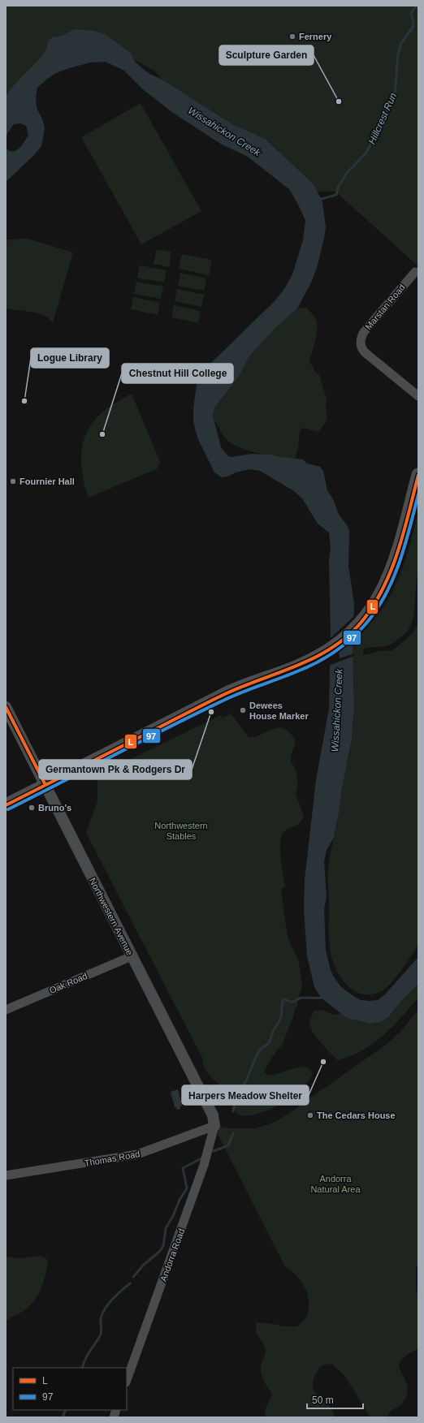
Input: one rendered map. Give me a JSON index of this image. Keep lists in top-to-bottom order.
{
  "streets": {
    "street": [
      "Marstan Road",
      "Northwestern Avenue",
      "Oak Road",
      "Thomas Road",
      "Andorra Road"
    ]
  },
  "crossings": [
    ["Northwestern Avenue", "Oak Road"],
    ["Northwestern Avenue", "Thomas Road"],
    ["Northwestern Avenue", "Andorra Road"],
    ["Thomas Road", "Andorra Road"]
  ],
  "water": ["Hillcrest Run", "Wissahickon Creek"],
  "parks": ["Northwestern Stables", "Andorra Natural Area"],
  "places": [
    "Fernery",
    "Sculpture Garden",
    "Logue Library",
    "Chestnut Hill College",
    "Fournier Hall",
    "Dewees House Marker",
    "Germantown Pk & Rodgers Dr",
    "Bruno's",
    "Harpers Meadow Shelter",
    "The Cedars House"
  ],
  "lines": ["transit line L", "transit line 97"],
  "legend": ["L", "97"],
  "scale_bar": "50 m"
}
